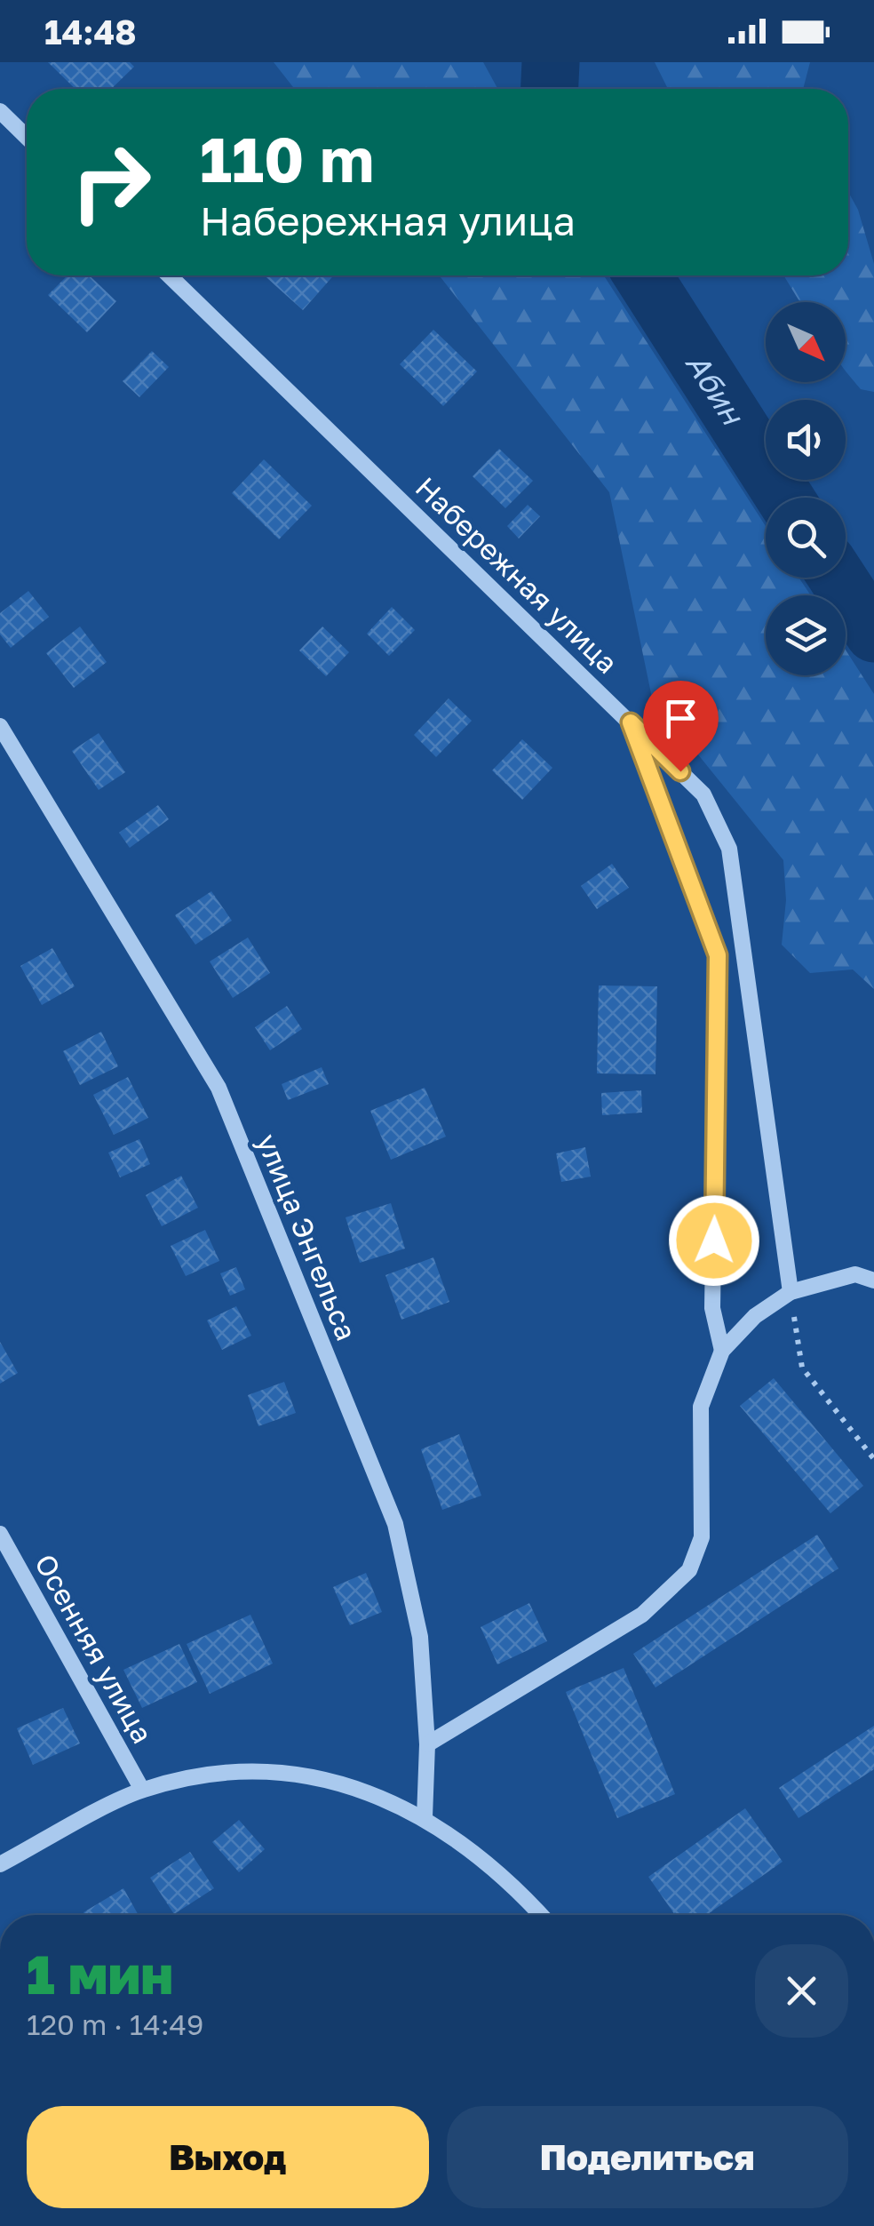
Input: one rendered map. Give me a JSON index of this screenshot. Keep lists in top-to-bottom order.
{
  "streets": {
    "street": ["Набережная улица", "улица Энгельса", "Осенняя улица"]
  },
  "water": ["Абин"],
  "north": "bottom right",
  "page": {
    "status": "14:48",
    "turn": ["110 m", "Набережная улица"],
    "heading": ["1 мин", "120 m · 14:49"],
    "buttons": ["Выход", "Поделиться"]
  }
}
